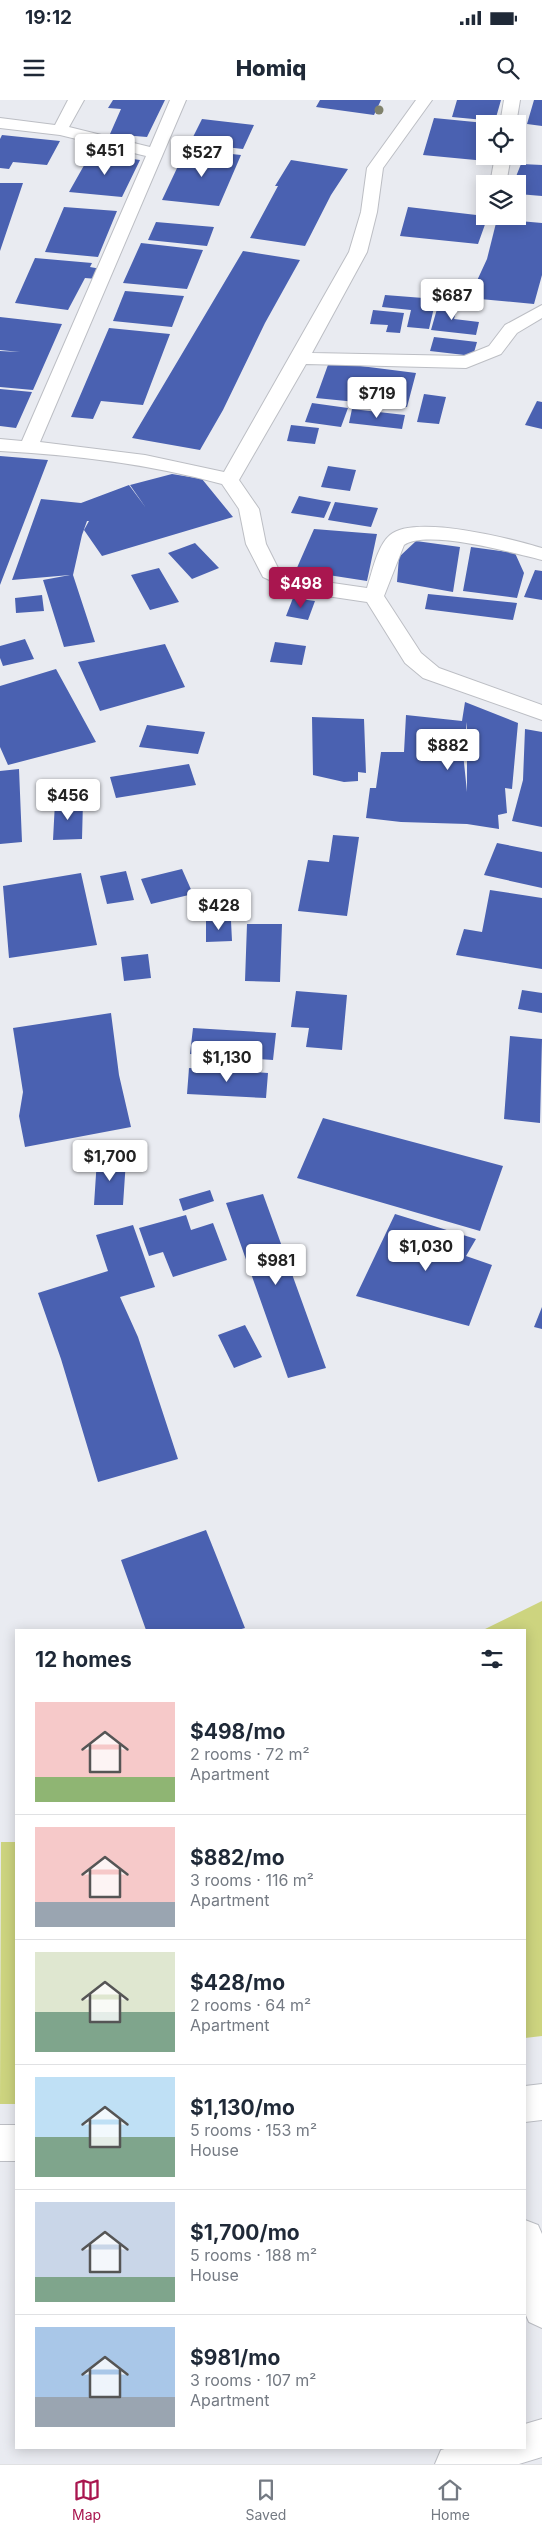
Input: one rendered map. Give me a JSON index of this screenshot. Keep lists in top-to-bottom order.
{
  "page": {
    "status": "19:12",
    "header": "Homiq",
    "price": [
      "$451",
      "$527",
      "$687",
      "$719",
      "$498",
      "$882",
      "$456",
      "$428",
      "$1,130",
      "$1,700",
      "$1,030",
      "$981"
    ],
    "heading": "12 homes",
    "list": [
      {
        "name": "$498/mo",
        "note": "2 rooms · 72 m² · Apartment"
      },
      {
        "name": "$882/mo",
        "note": "3 rooms · 116 m² · Apartment"
      },
      {
        "name": "$428/mo",
        "note": "2 rooms · 64 m² · Apartment"
      },
      {
        "name": "$1,130/mo",
        "note": "5 rooms · 153 m² · House"
      },
      {
        "name": "$1,700/mo",
        "note": "5 rooms · 188 m² · House"
      },
      {
        "name": "$981/mo",
        "note": "3 rooms · 107 m² · Apartment"
      }
    ],
    "tabs": ["Map", "Saved", "Home"]
  }
}
